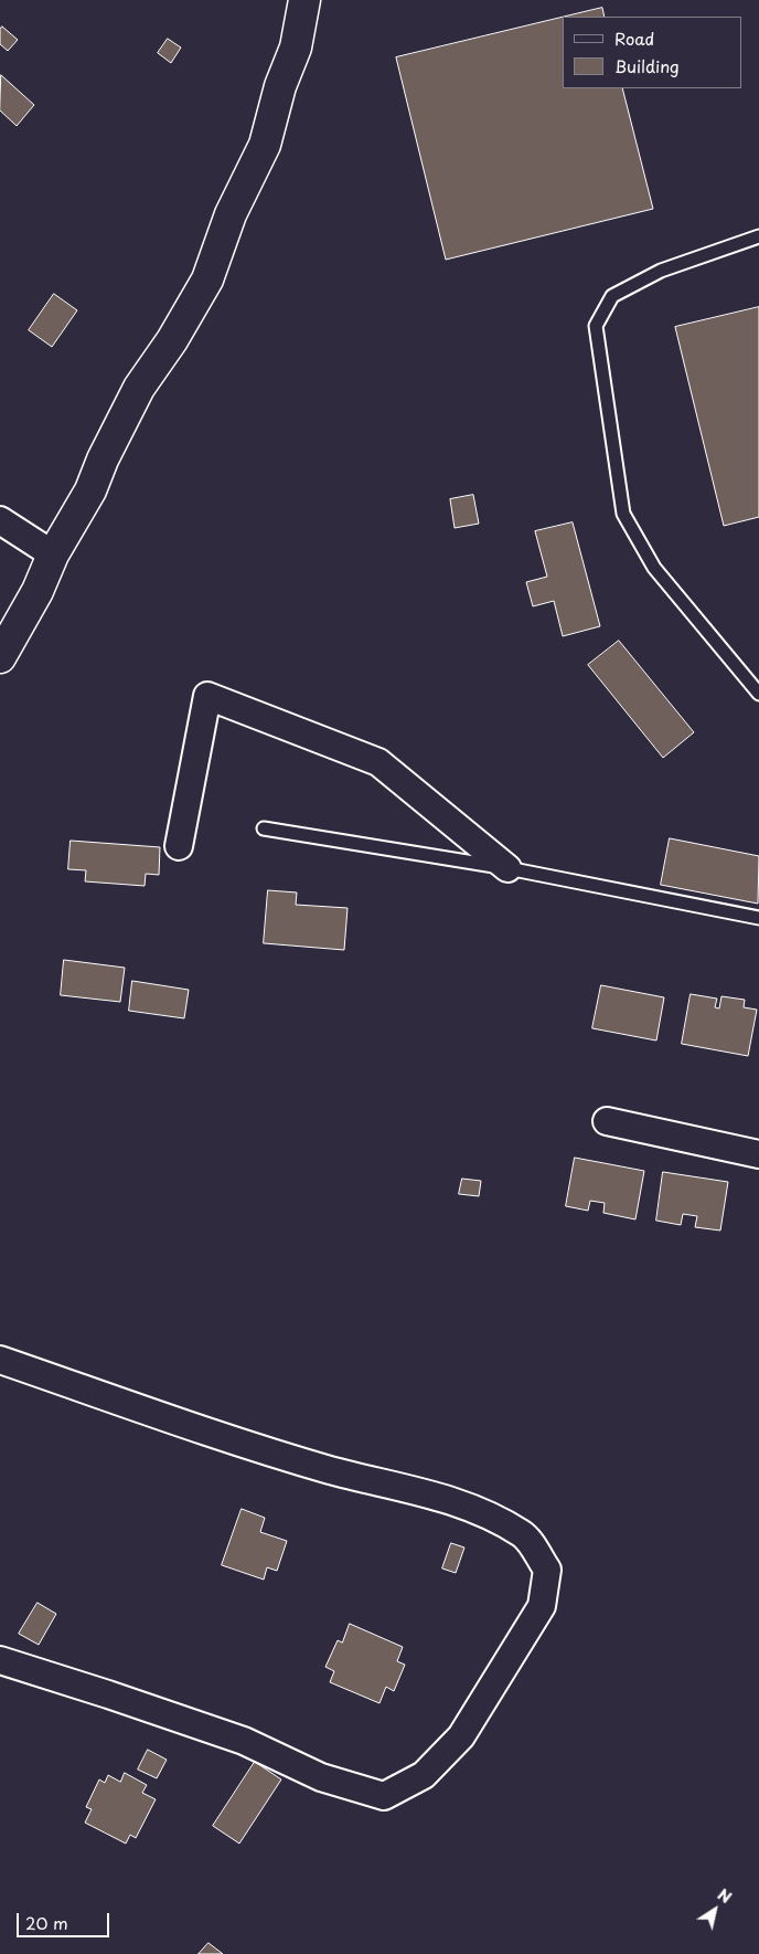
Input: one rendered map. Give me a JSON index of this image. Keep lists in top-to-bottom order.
{
  "legend": ["Road", "Building"],
  "scale_bar": "20 m",
  "north": "top right"
}
